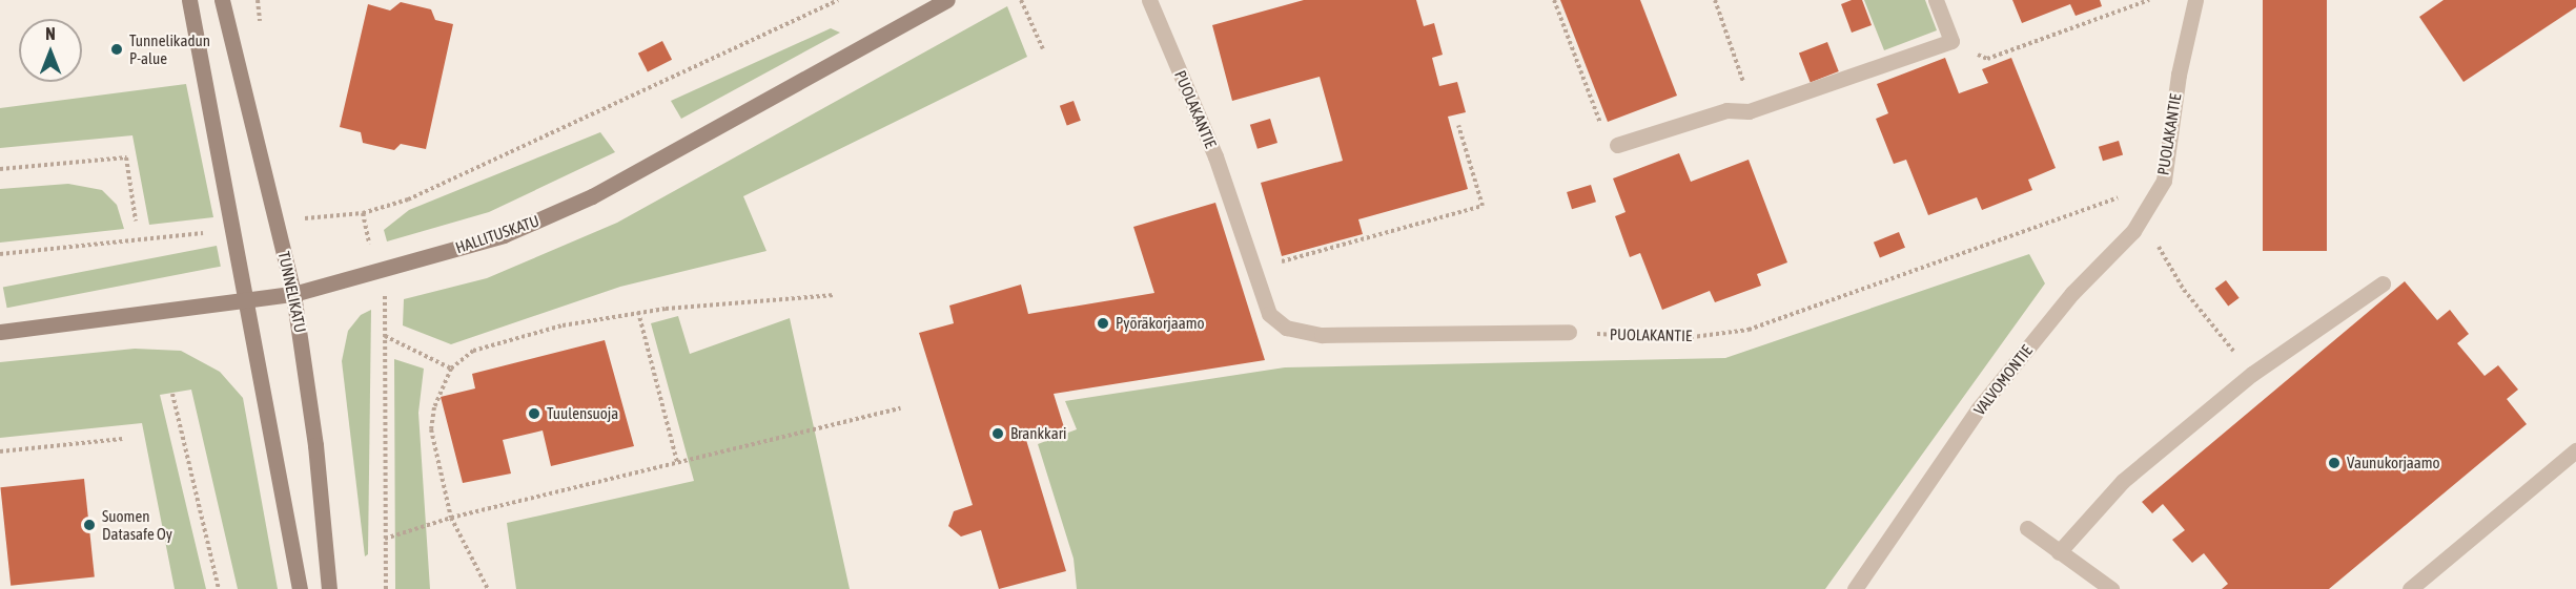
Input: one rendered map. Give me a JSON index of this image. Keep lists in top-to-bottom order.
{
  "streets": {
    "street": [
      "PUOLAKANTIE",
      "HALLITUSKATU",
      "TUNNELIKATU",
      "VALVOMONTIE"
    ]
  },
  "crossings": [
    ["PUOLAKANTIE", "VALVOMONTIE"],
    ["HALLITUSKATU", "TUNNELIKATU"]
  ],
  "places": [
    "Tunnelikadun P-alue",
    "Pyöräkorjaamo",
    "Tuulensuoja",
    "Brankkari",
    "Vaunukorjaamo",
    "Suomen Datasafe Oy"
  ],
  "north": "top"
}
